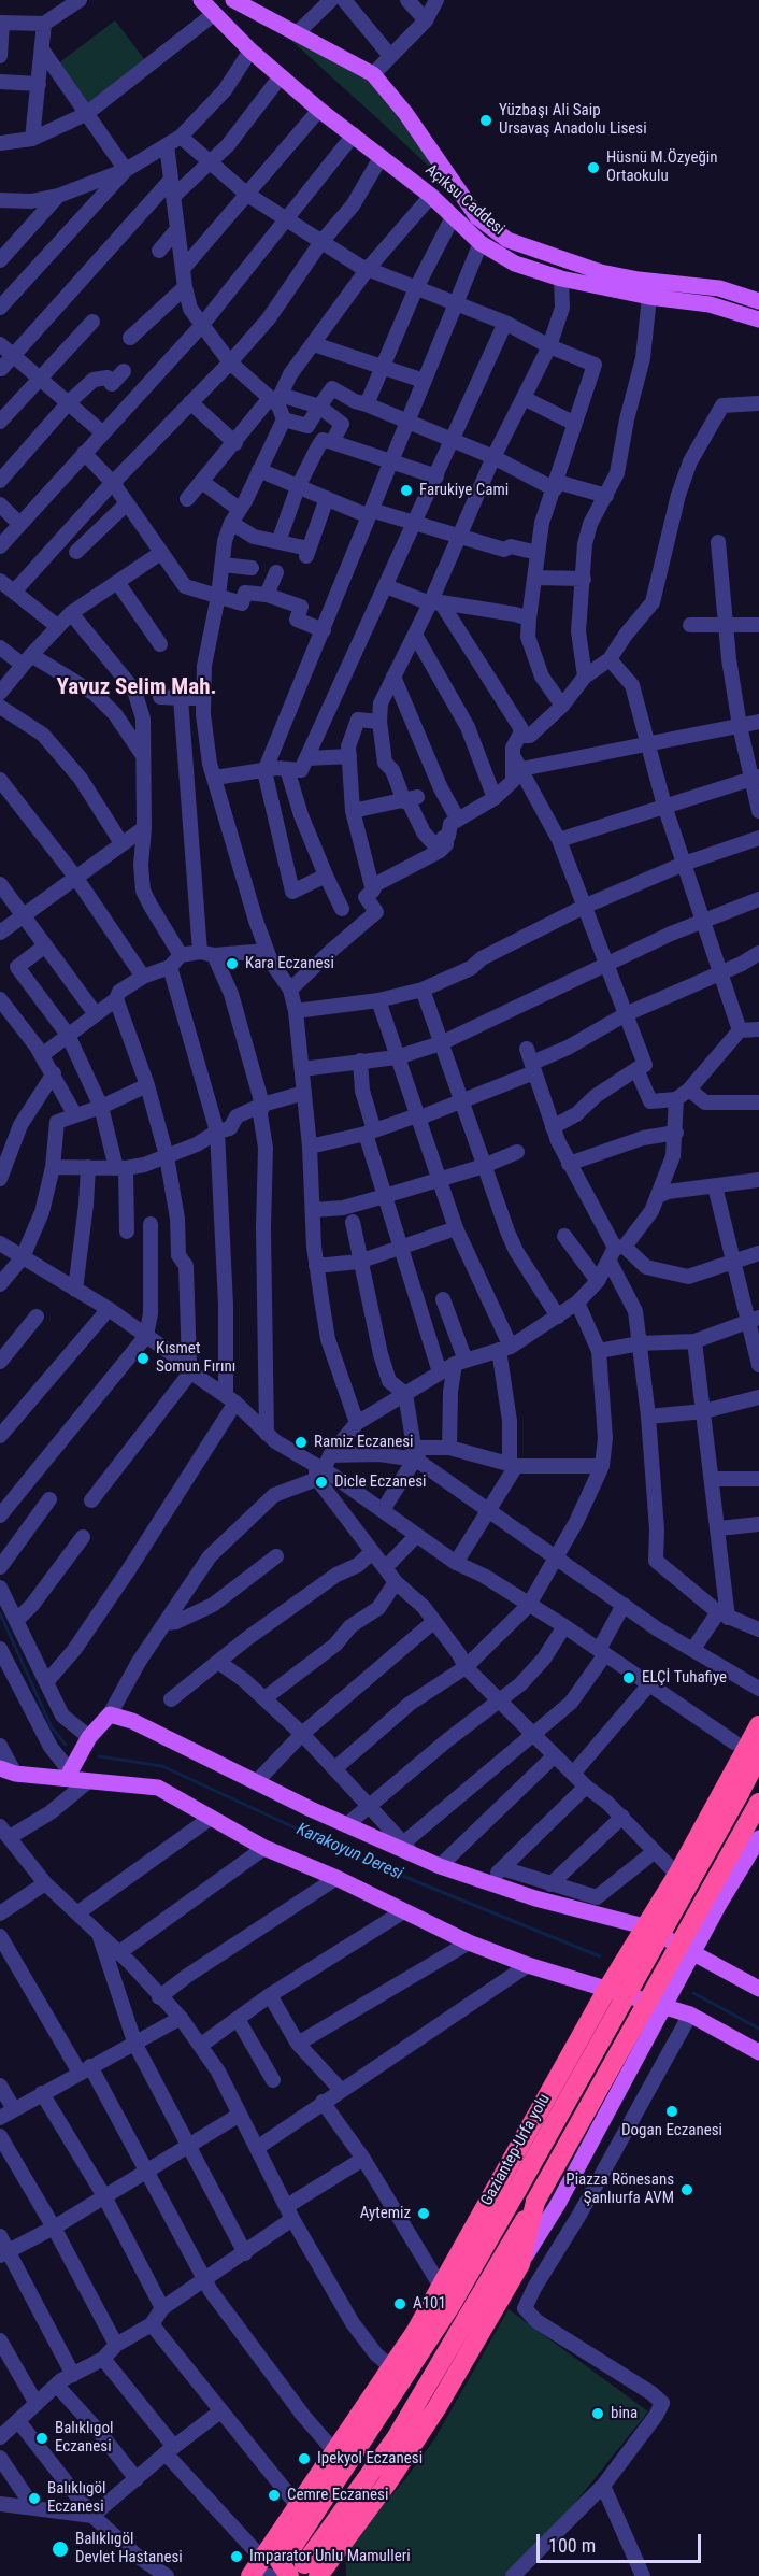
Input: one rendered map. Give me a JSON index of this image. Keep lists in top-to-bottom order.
{
  "streets": {
    "highway": ["Gaziantep-Urfa yolu"],
    "main road": ["Açıksu Caddesi"]
  },
  "districts": ["Yavuz Selim Mah."],
  "water": ["Karakoyun Deresi"],
  "places": [
    "Yüzbaşı Ali Saip Ursavaş Anadolu Lisesi",
    "Hüsnü M.Özyeğin Ortaokulu",
    "Farukiye Cami",
    "Kara Eczanesi",
    "Kısmet Somun Fırını",
    "Ramiz Eczanesi",
    "Dicle Eczanesi",
    "ELÇİ Tuhafiye",
    "Dogan Eczanesi",
    "Piazza Rönesans Şanlıurfa AVM",
    "Aytemiz",
    "A101",
    "bina",
    "Balıklıgol Eczanesi",
    "Ipekyol Eczanesi",
    "Cemre Eczanesi",
    "Balıklıgöl Eczanesi",
    "Balıklıgöl Devlet Hastanesi",
    "Imparator Unlu Mamulleri"
  ],
  "scale_bar": "100 m"
}
